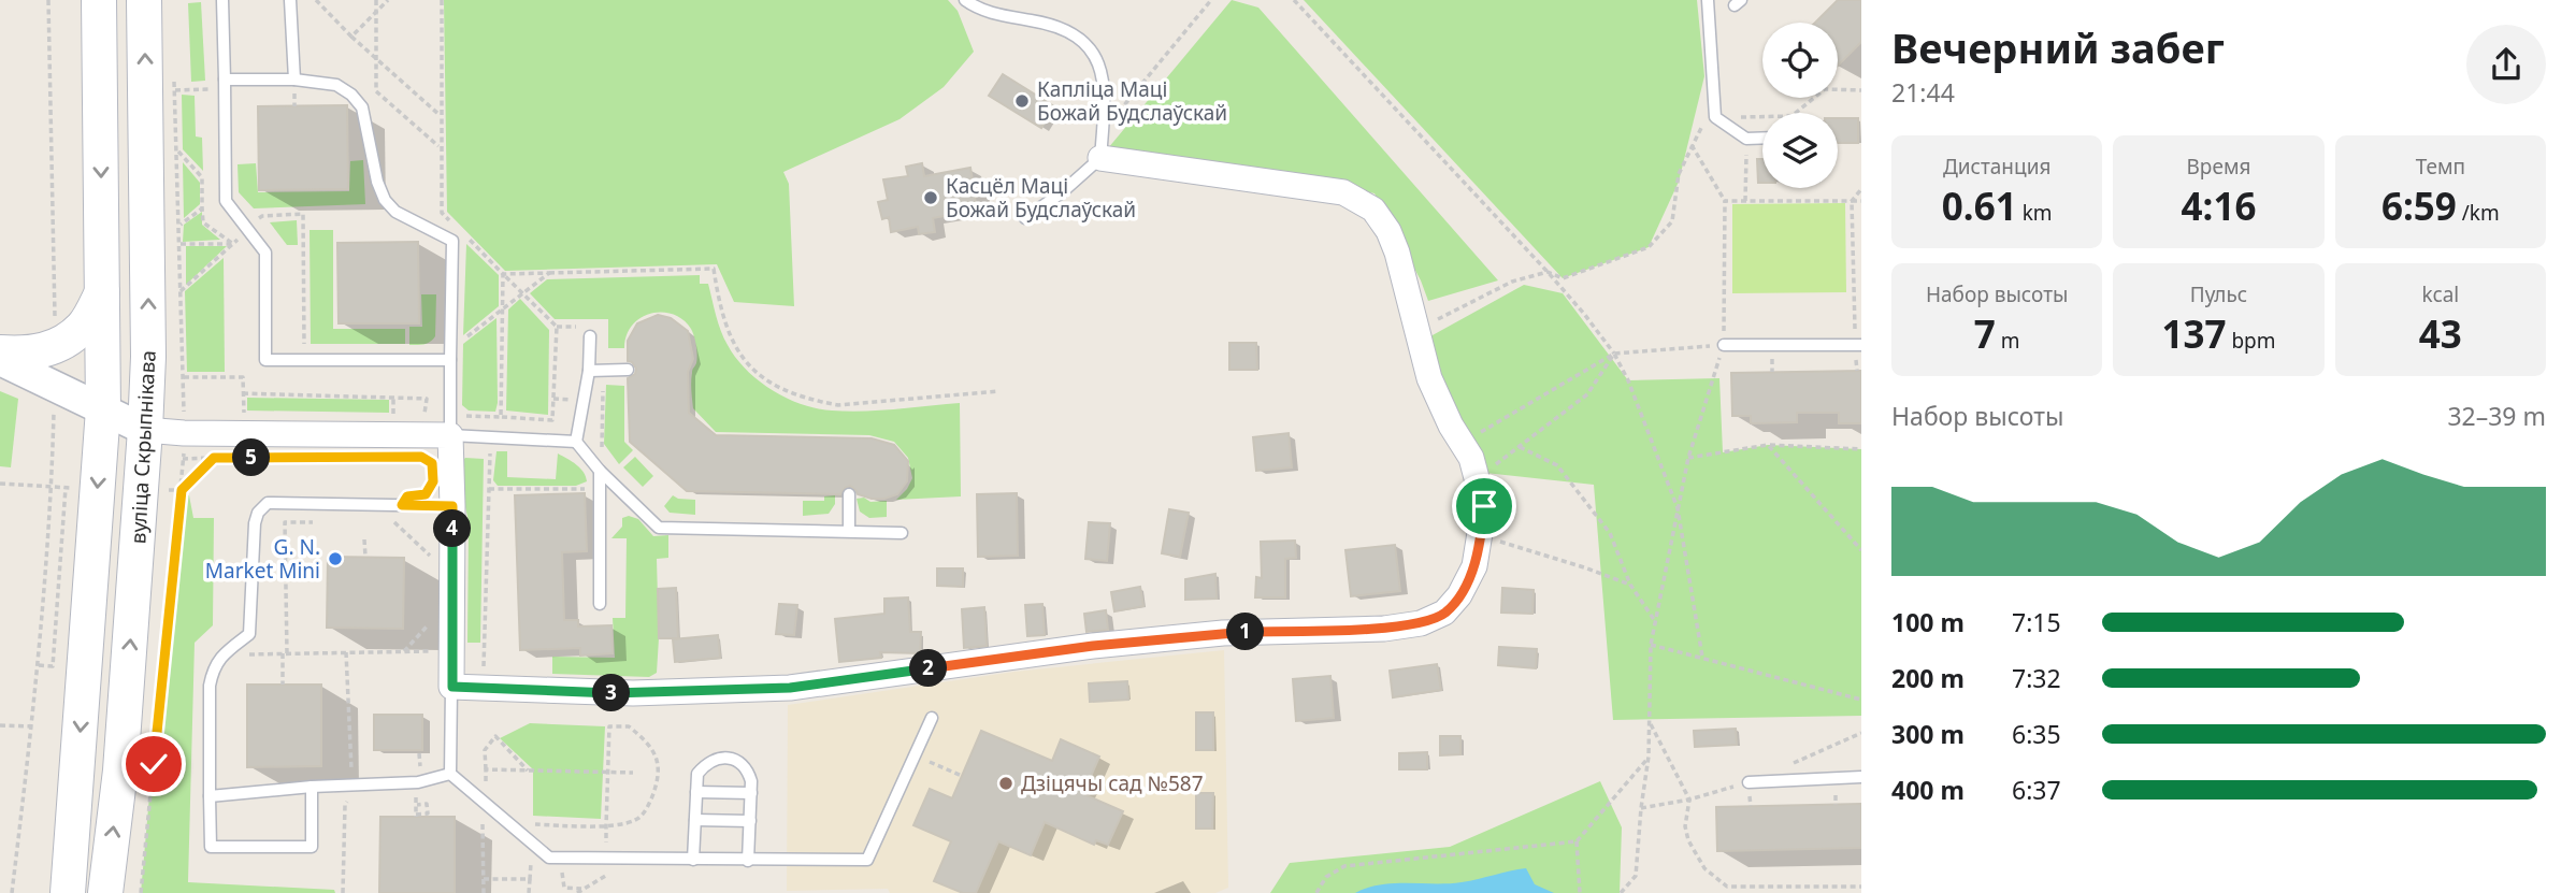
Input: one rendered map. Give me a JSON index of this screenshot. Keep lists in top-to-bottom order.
{
  "streets": {
    "main road": ["вуліца Скрыпнікава"]
  },
  "places": [
    "Капліца Маці Божай Будслаўскай",
    "Касцёл Маці Божай Будслаўскай",
    "G. N. Market Mini",
    "Дзіцячы сад №587"
  ],
  "page": {
    "heading": ["Вечерний забег", "21:44"],
    "stats": [
      ["Дистанция", "0.61 km"],
      ["Время", "4:16"],
      ["Темп", "6:59 /km"],
      ["Набор высоты", "7 m"],
      ["Пульс", "137 bpm"],
      ["kcal", "43"]
    ],
    "chart": ["Набор высоты", "32–39 m"],
    "pins": [
      "5",
      "4",
      "1",
      "2",
      "3"
    ],
    "list": [
      {
        "name": "100 m",
        "note": "7:15"
      },
      {
        "name": "200 m",
        "note": "7:32"
      },
      {
        "name": "300 m",
        "note": "6:35"
      },
      {
        "name": "400 m",
        "note": "6:37"
      }
    ]
  }
}
